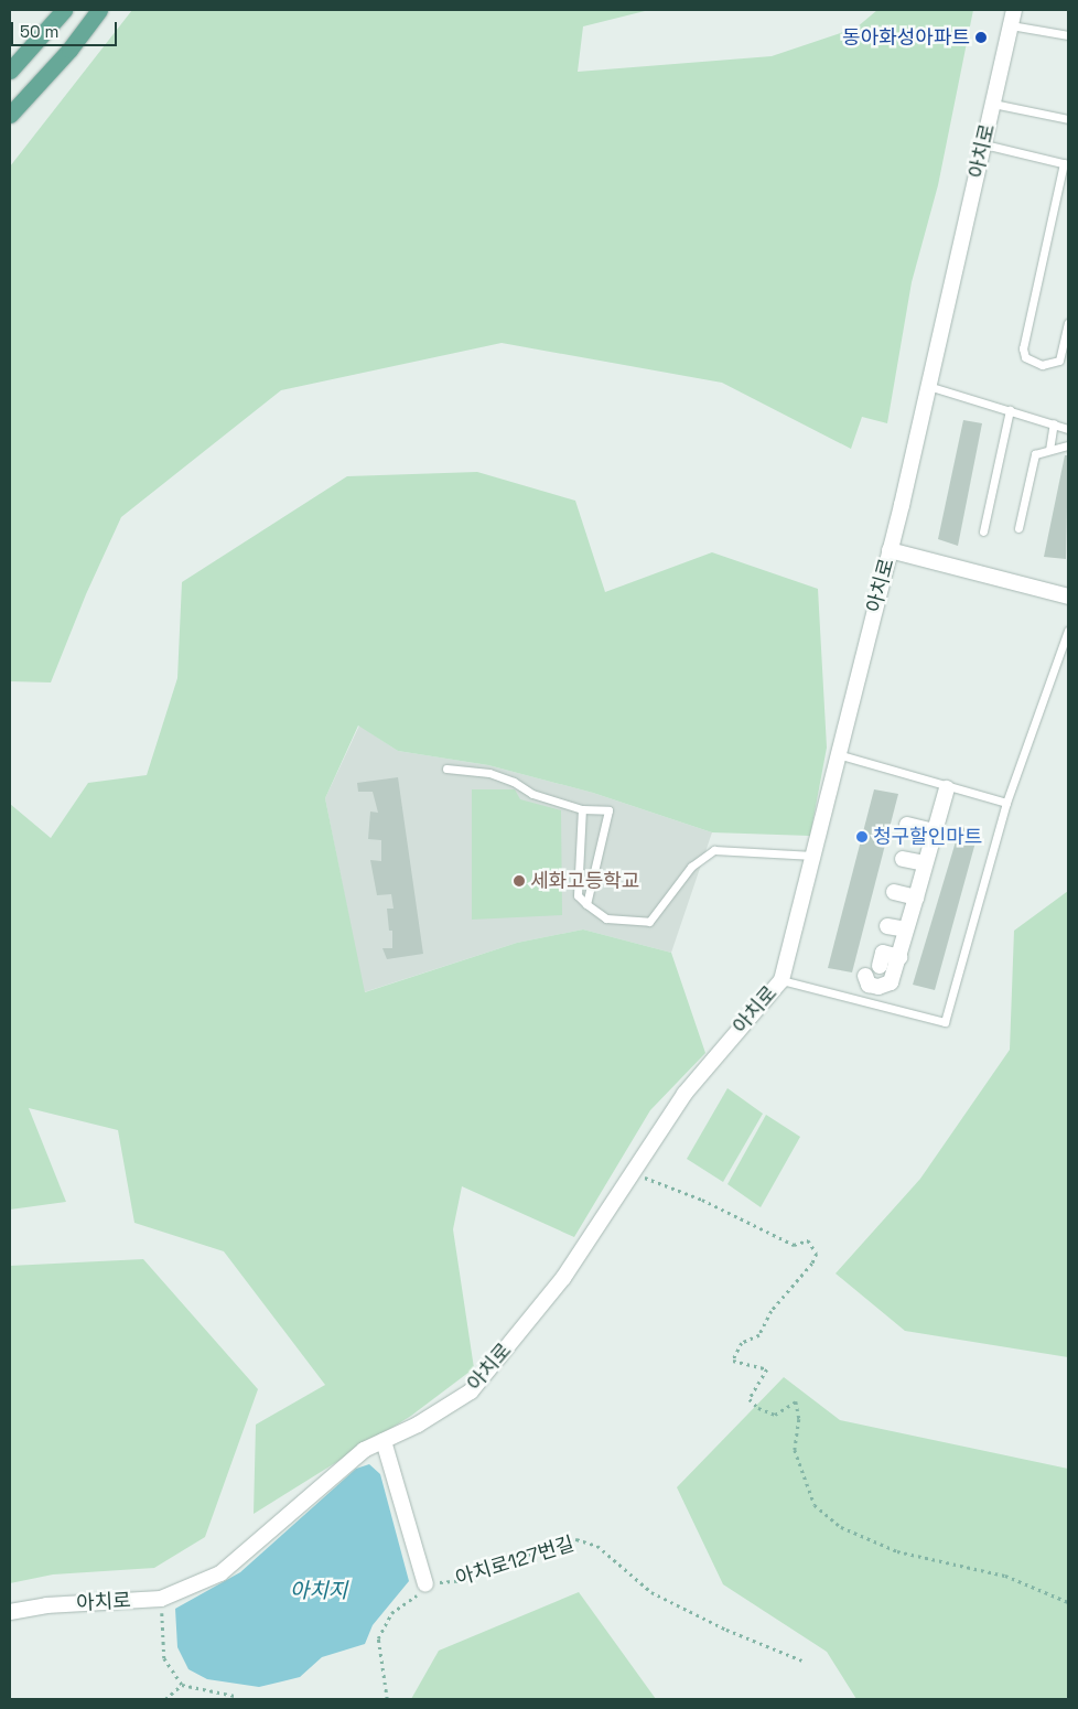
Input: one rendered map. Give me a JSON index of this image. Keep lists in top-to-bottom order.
{
  "streets": {
    "street": ["아치로"],
    "path": ["아치로127번길"]
  },
  "water": ["아치지"],
  "places": ["동아화성아파트", "청구할인마트", "세화고등학교"],
  "scale_bar": "50 m"
}
